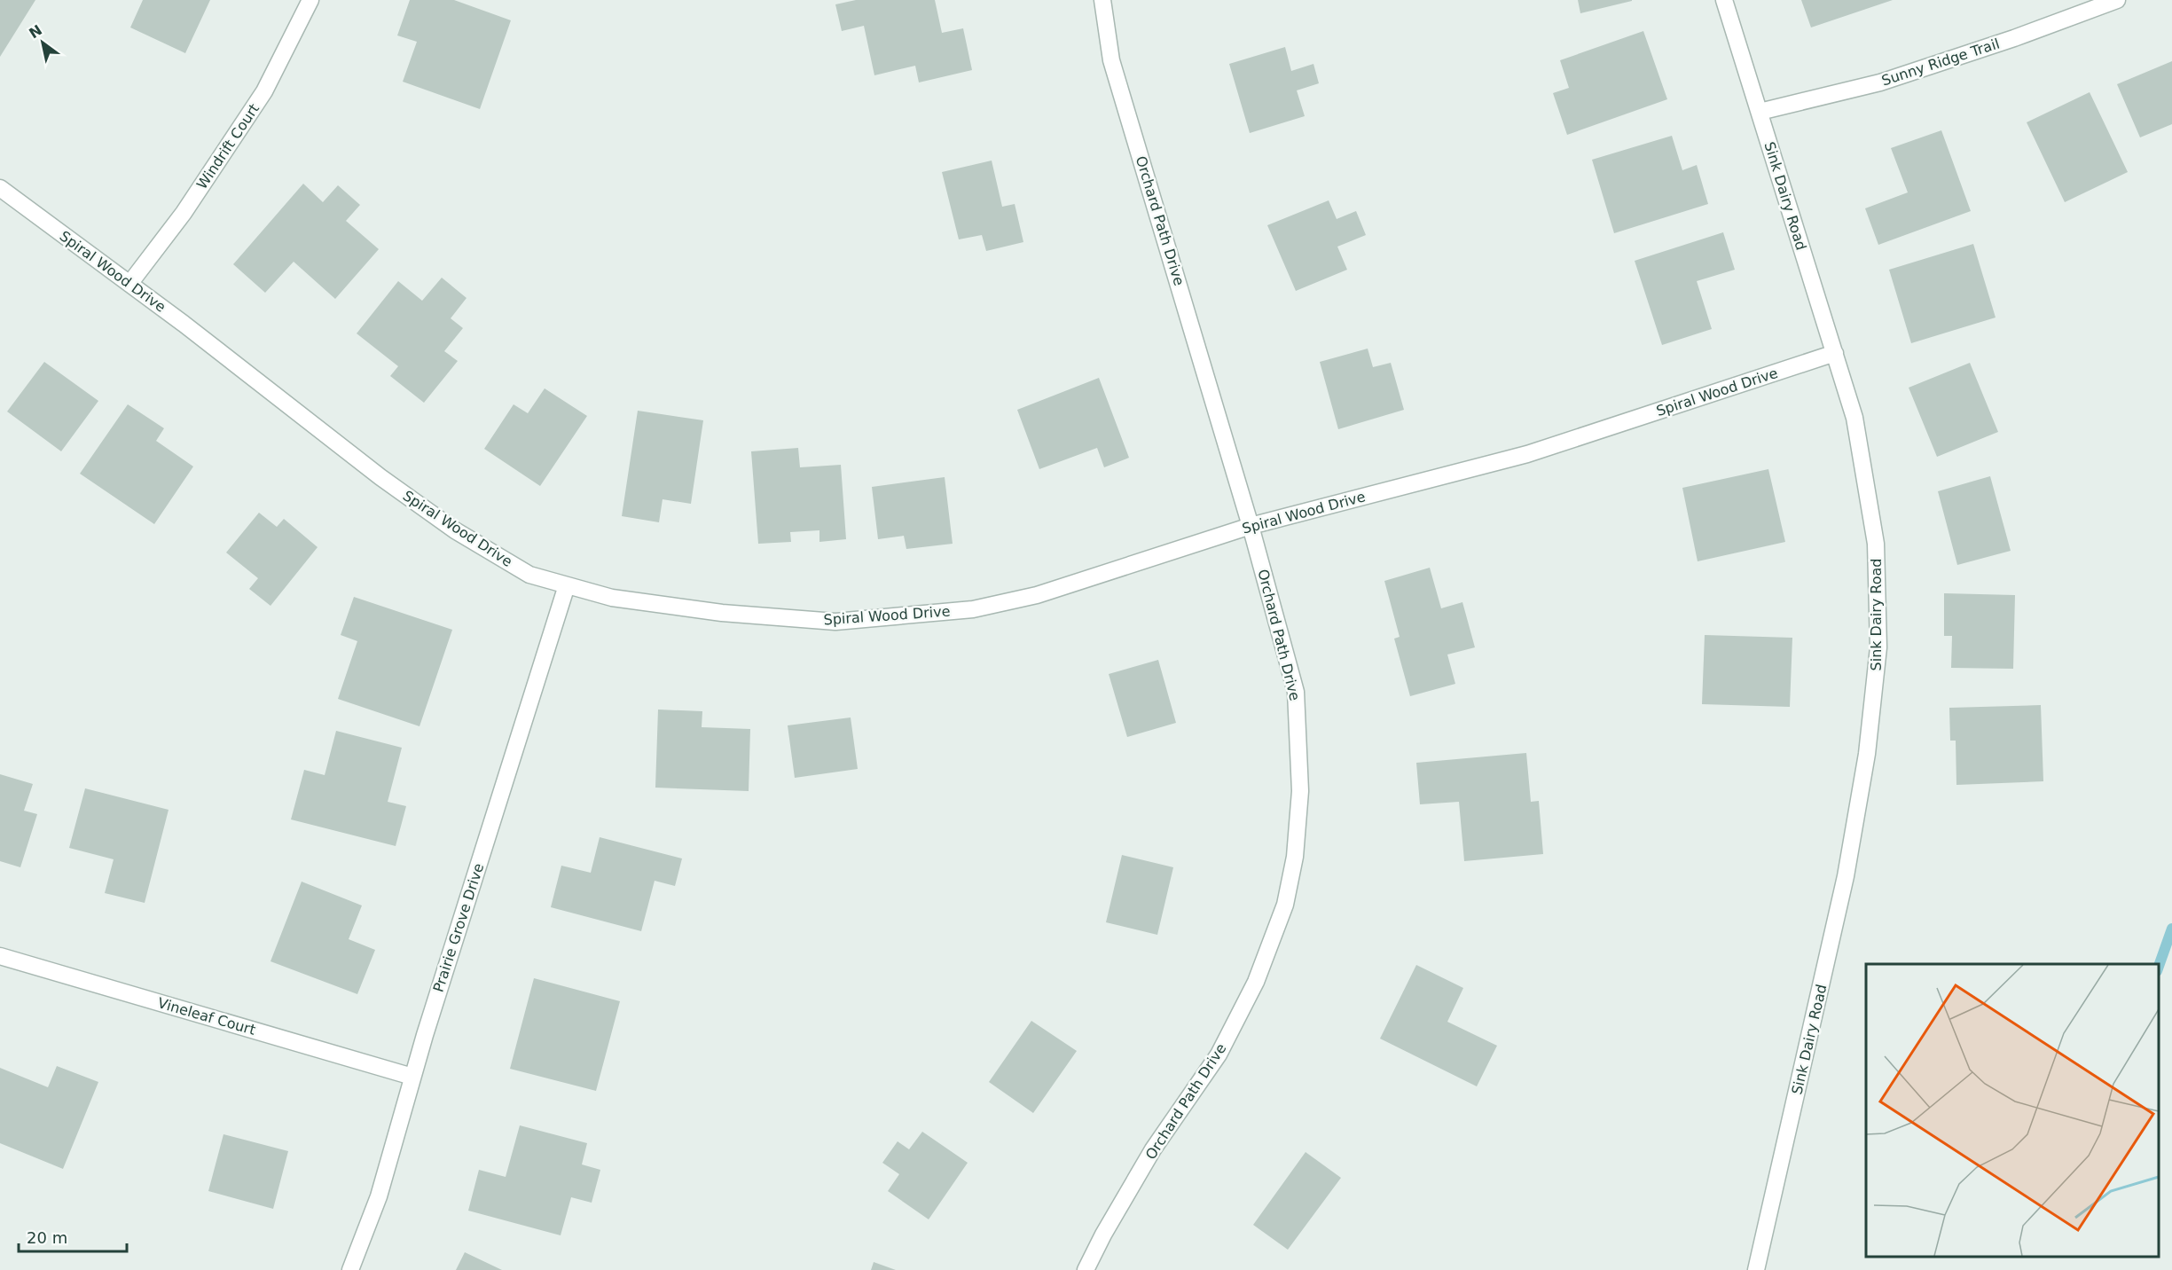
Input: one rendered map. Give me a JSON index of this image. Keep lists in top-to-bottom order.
{
  "streets": {
    "street": [
      "Sunny Ridge Trail",
      "Windrift Court",
      "Sink Dairy Road",
      "Orchard Path Drive",
      "Spiral Wood Drive",
      "Prairie Grove Drive",
      "Vineleaf Court"
    ]
  },
  "crossings": [
    ["Sunny Ridge Trail", "Sink Dairy Road"],
    ["Windrift Court", "Spiral Wood Drive"],
    ["Sink Dairy Road", "Spiral Wood Drive"],
    ["Orchard Path Drive", "Spiral Wood Drive"],
    ["Spiral Wood Drive", "Prairie Grove Drive"],
    ["Prairie Grove Drive", "Vineleaf Court"]
  ],
  "scale_bar": "20 m",
  "north": "top left"
}
